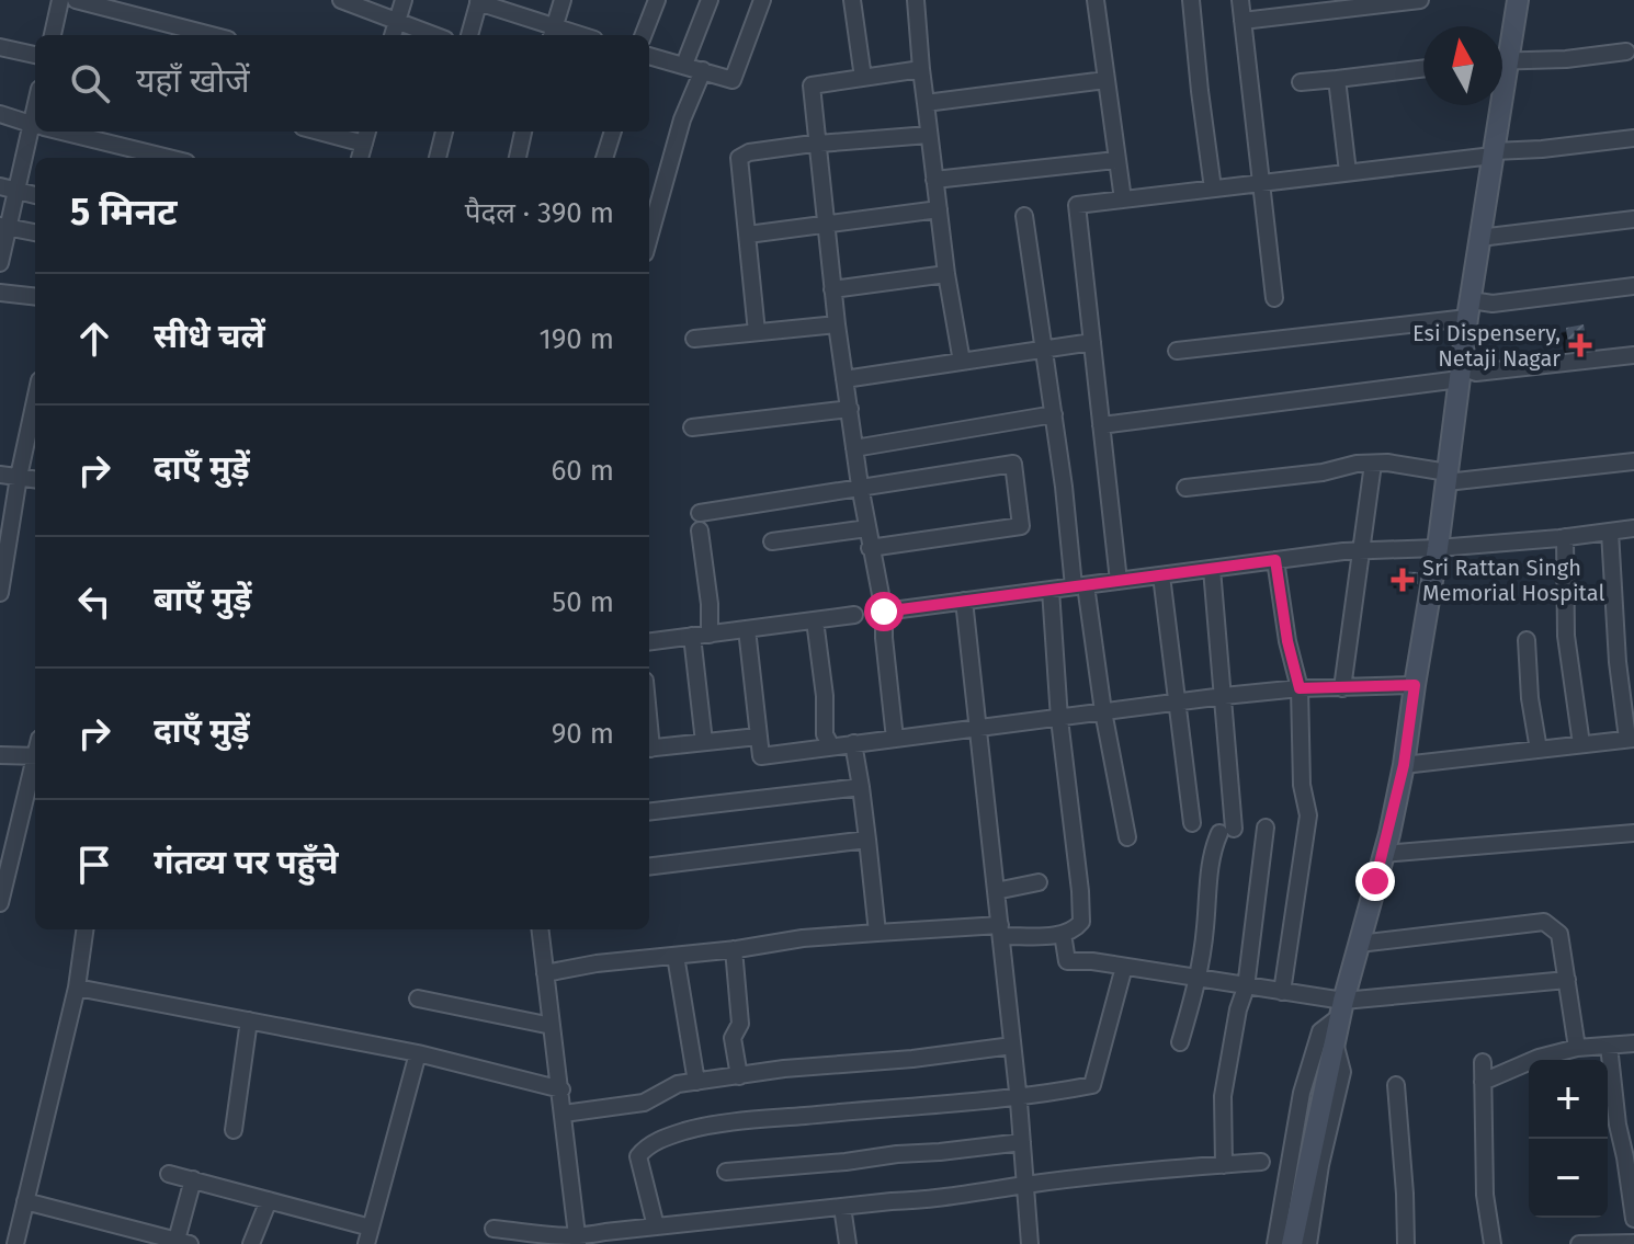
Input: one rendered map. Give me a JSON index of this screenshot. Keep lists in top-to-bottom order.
{
  "places": {
    "health": ["Esi Dispensery, Netaji Nagar", "Sri Rattan Singh Memorial Hospital"]
  },
  "north": "top",
  "page": {
    "search": "यहाँ खोजें",
    "heading": ["5 मिनट", "पैदल · 390 m"],
    "list": [
      ["सीधे चलें", "190 m"],
      ["दाएँ मुड़ें", "60 m"],
      ["बाएँ मुड़ें", "50 m"],
      ["दाएँ मुड़ें", "90 m"],
      "गंतव्य पर पहुँचे"
    ],
    "map_buttons": ["+", "−"]
  }
}
